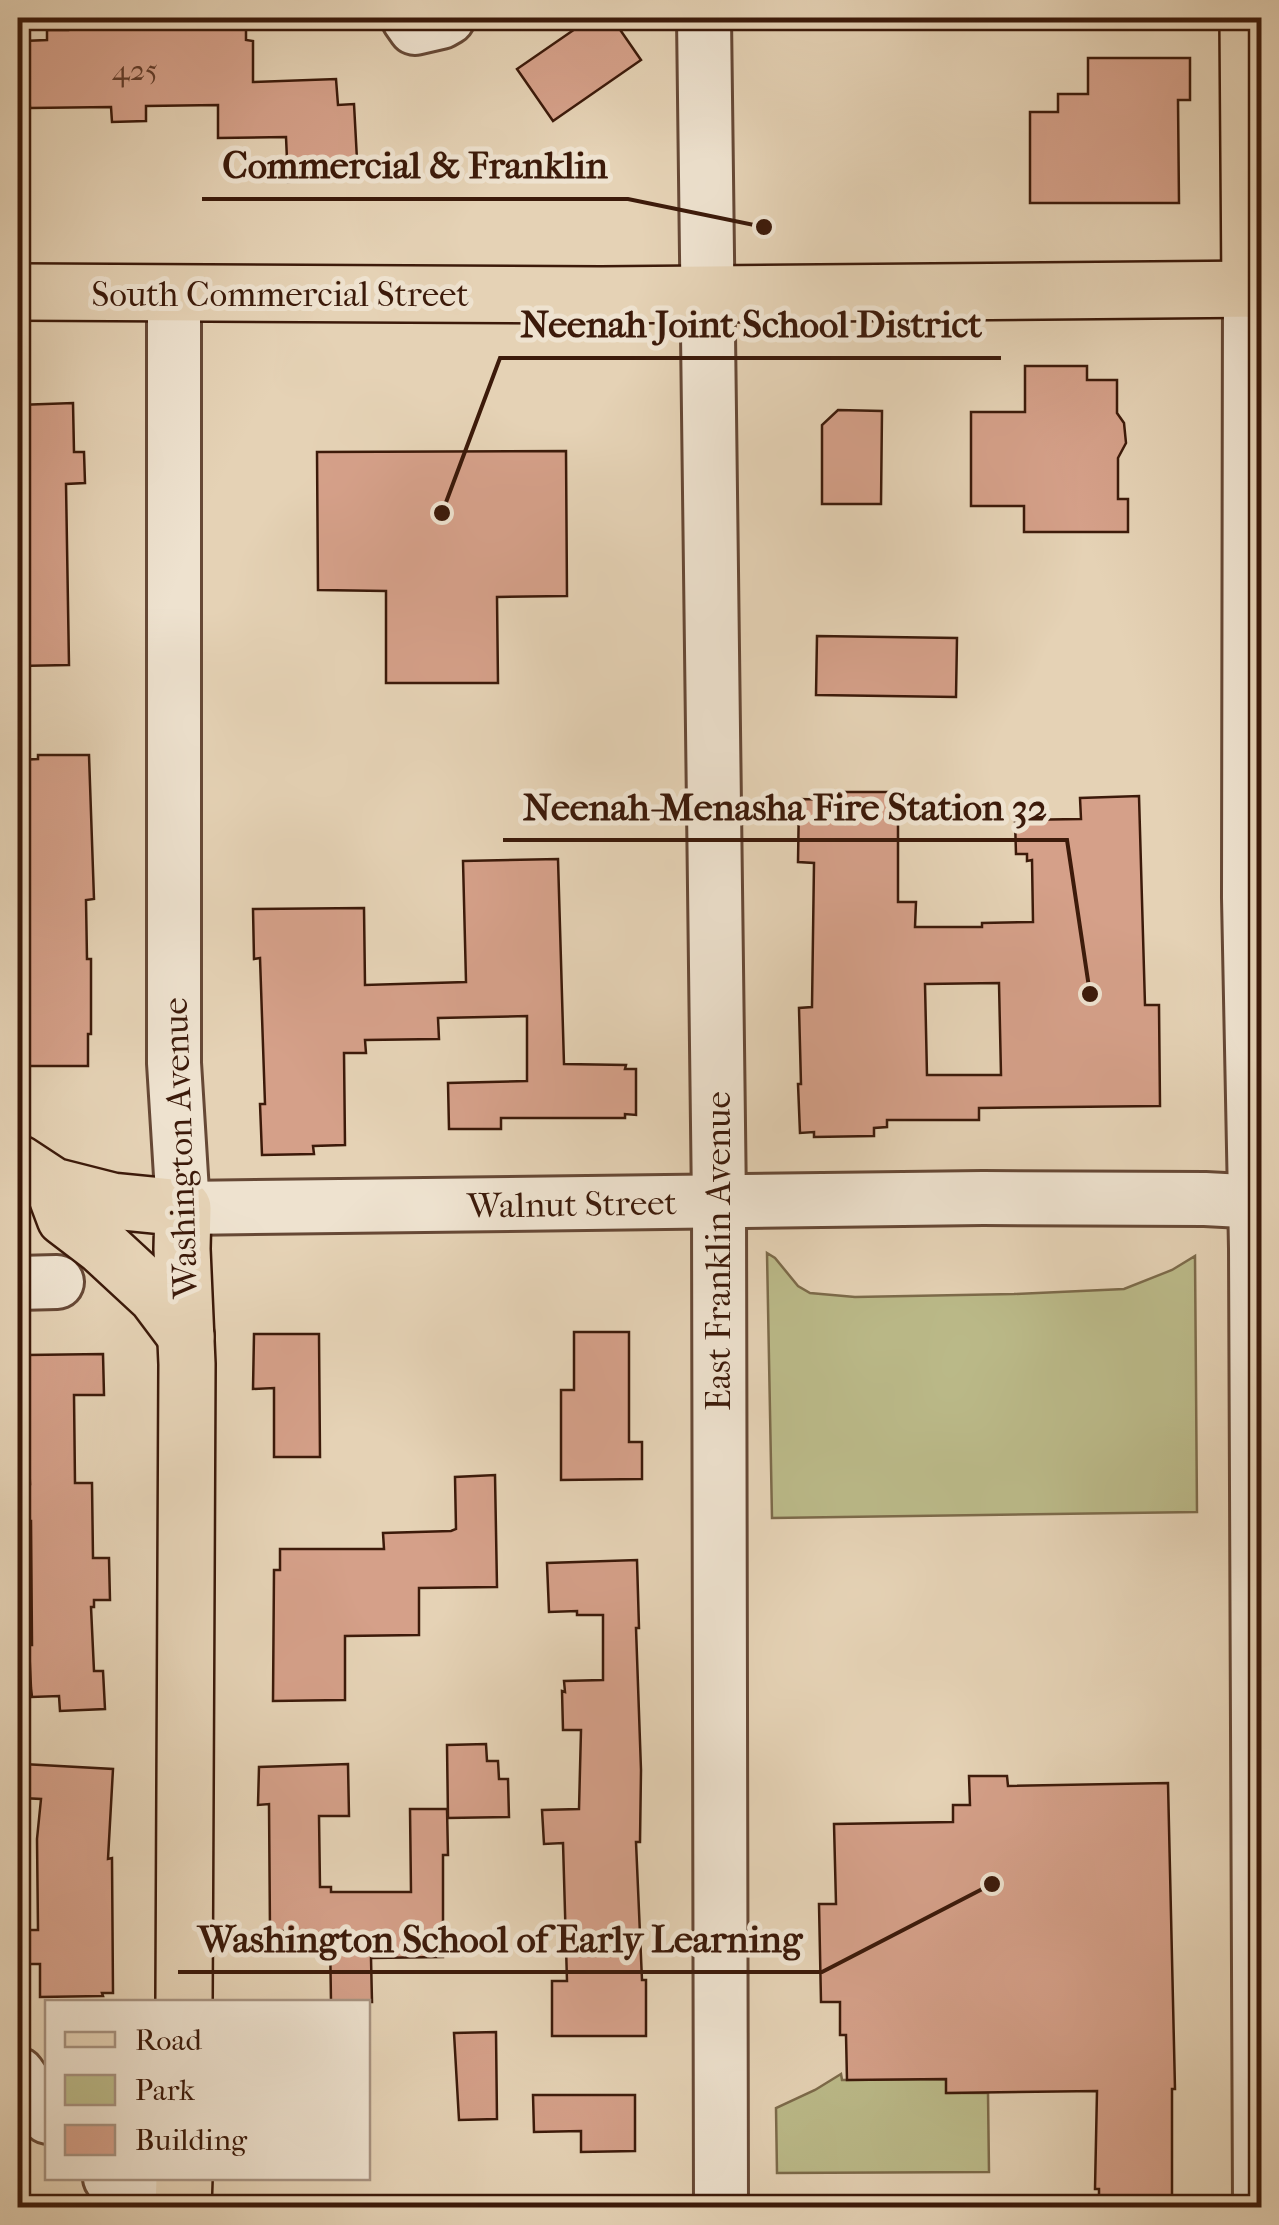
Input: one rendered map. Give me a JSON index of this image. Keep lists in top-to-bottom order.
{
  "streets": {
    "main road": ["South Commercial Street", "Washington Avenue"],
    "street": ["Walnut Street", "East Franklin Avenue"]
  },
  "crossings": [
    ["South Commercial Street", "Washington Avenue"],
    ["South Commercial Street", "East Franklin Avenue"],
    ["Washington Avenue", "Walnut Street"],
    ["Walnut Street", "East Franklin Avenue"]
  ],
  "places": [
    "Commercial & Franklin",
    "Neenah Joint School District",
    "Neenah-Menasha Fire Station 32",
    "Washington School of Early Learning"
  ],
  "house_numbers": ["425"],
  "legend": ["Road", "Park", "Building"]
}
